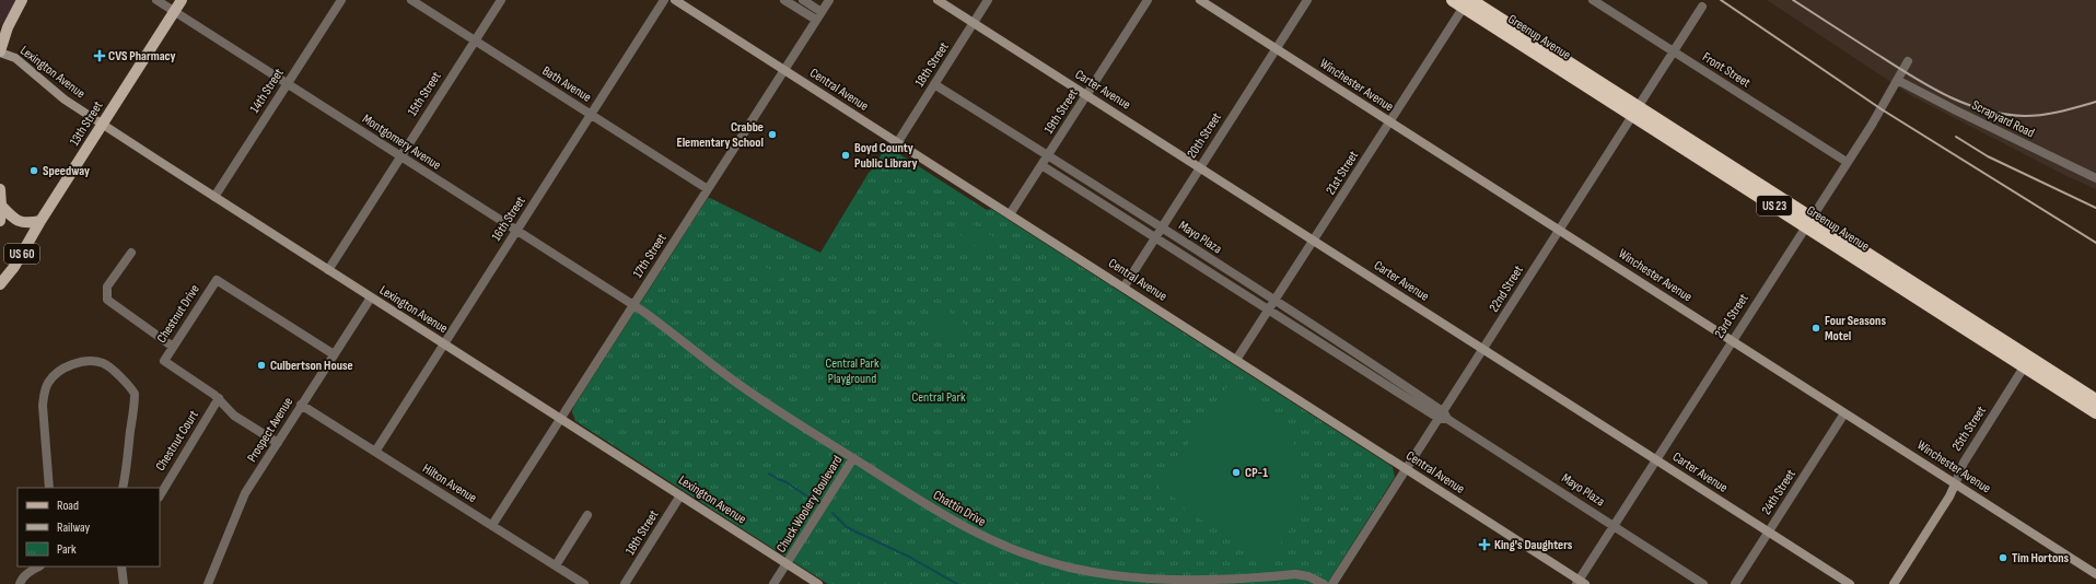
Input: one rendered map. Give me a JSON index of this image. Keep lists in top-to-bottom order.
{
  "streets": {
    "highway": ["Greenup Avenue", "US 23"],
    "main road": ["13th Street", "US 60"],
    "street": [
      "18th Street",
      "Front Street",
      "Lexington Avenue",
      "Bath Avenue",
      "Winchester Avenue",
      "Central Avenue",
      "Carter Avenue",
      "14th Street",
      "15th Street",
      "19th Street",
      "Scrapyard Road",
      "20th Street",
      "Montgomery Avenue",
      "21st Street",
      "16th Street",
      "Mayo Plaza",
      "17th Street",
      "22nd Street",
      "Chestnut Drive",
      "23rd Street",
      "25th Street",
      "Prospect Avenue",
      "Chestnut Court",
      "Hilton Avenue",
      "24th Street",
      "Chuck Woolery Boulevard",
      "Chattin Drive"
    ]
  },
  "crossings": [
    ["Greenup Avenue", "21st Street"],
    ["Greenup Avenue", "22nd Street"],
    ["Greenup Avenue", "23rd Street"],
    ["Greenup Avenue", "25th Street"],
    ["18th Street", "Lexington Avenue"],
    ["18th Street", "Central Avenue"],
    ["18th Street", "Carter Avenue"],
    ["18th Street", "Mayo Plaza"],
    ["Front Street", "22nd Street"],
    ["Front Street", "23rd Street"],
    ["Lexington Avenue", "14th Street"],
    ["Lexington Avenue", "15th Street"],
    ["Lexington Avenue", "13th Street"],
    ["Lexington Avenue", "16th Street"],
    ["Lexington Avenue", "17th Street"],
    ["Lexington Avenue", "Prospect Avenue"],
    ["Lexington Avenue", "Chuck Woolery Boulevard"],
    ["Bath Avenue", "15th Street"],
    ["Bath Avenue", "16th Street"],
    ["Bath Avenue", "17th Street"],
    ["Winchester Avenue", "20th Street"],
    ["Winchester Avenue", "21st Street"],
    ["Winchester Avenue", "22nd Street"],
    ["Winchester Avenue", "23rd Street"],
    ["Winchester Avenue", "25th Street"],
    ["Winchester Avenue", "24th Street"],
    ["Central Avenue", "19th Street"],
    ["Central Avenue", "20th Street"],
    ["Central Avenue", "21st Street"],
    ["Central Avenue", "17th Street"],
    ["Central Avenue", "22nd Street"],
    ["Central Avenue", "23rd Street"],
    ["Carter Avenue", "19th Street"],
    ["Carter Avenue", "20th Street"],
    ["Carter Avenue", "21st Street"],
    ["Carter Avenue", "22nd Street"],
    ["Carter Avenue", "23rd Street"],
    ["Carter Avenue", "24th Street"],
    ["14th Street", "Montgomery Avenue"],
    ["15th Street", "Montgomery Avenue"],
    ["19th Street", "Mayo Plaza"],
    ["Scrapyard Road", "23rd Street"],
    ["13th Street", "Montgomery Avenue"],
    ["20th Street", "Mayo Plaza"],
    ["Montgomery Avenue", "16th Street"],
    ["Montgomery Avenue", "17th Street"],
    ["Montgomery Avenue", "Chattin Drive"],
    ["21st Street", "Mayo Plaza"],
    ["16th Street", "Hilton Avenue"],
    ["Mayo Plaza", "22nd Street"],
    ["Mayo Plaza", "23rd Street"],
    ["17th Street", "Hilton Avenue"],
    ["17th Street", "Chattin Drive"],
    ["Chestnut Drive", "Prospect Avenue"],
    ["Chestnut Drive", "Chestnut Court"],
    ["Prospect Avenue", "Hilton Avenue"],
    ["Chuck Woolery Boulevard", "Chattin Drive"]
  ],
  "parks": ["Central Park Playground", "Central Park"],
  "places": {
    "health": ["CVS Pharmacy", "King's Daughters"],
    "other": [
      "Crabbe Elementary School",
      "Boyd County Public Library",
      "Speedway",
      "Four Seasons Motel",
      "Culbertson House",
      "CP-1",
      "Tim Hortons"
    ]
  },
  "legend": ["Road", "Railway", "Park"]
}
